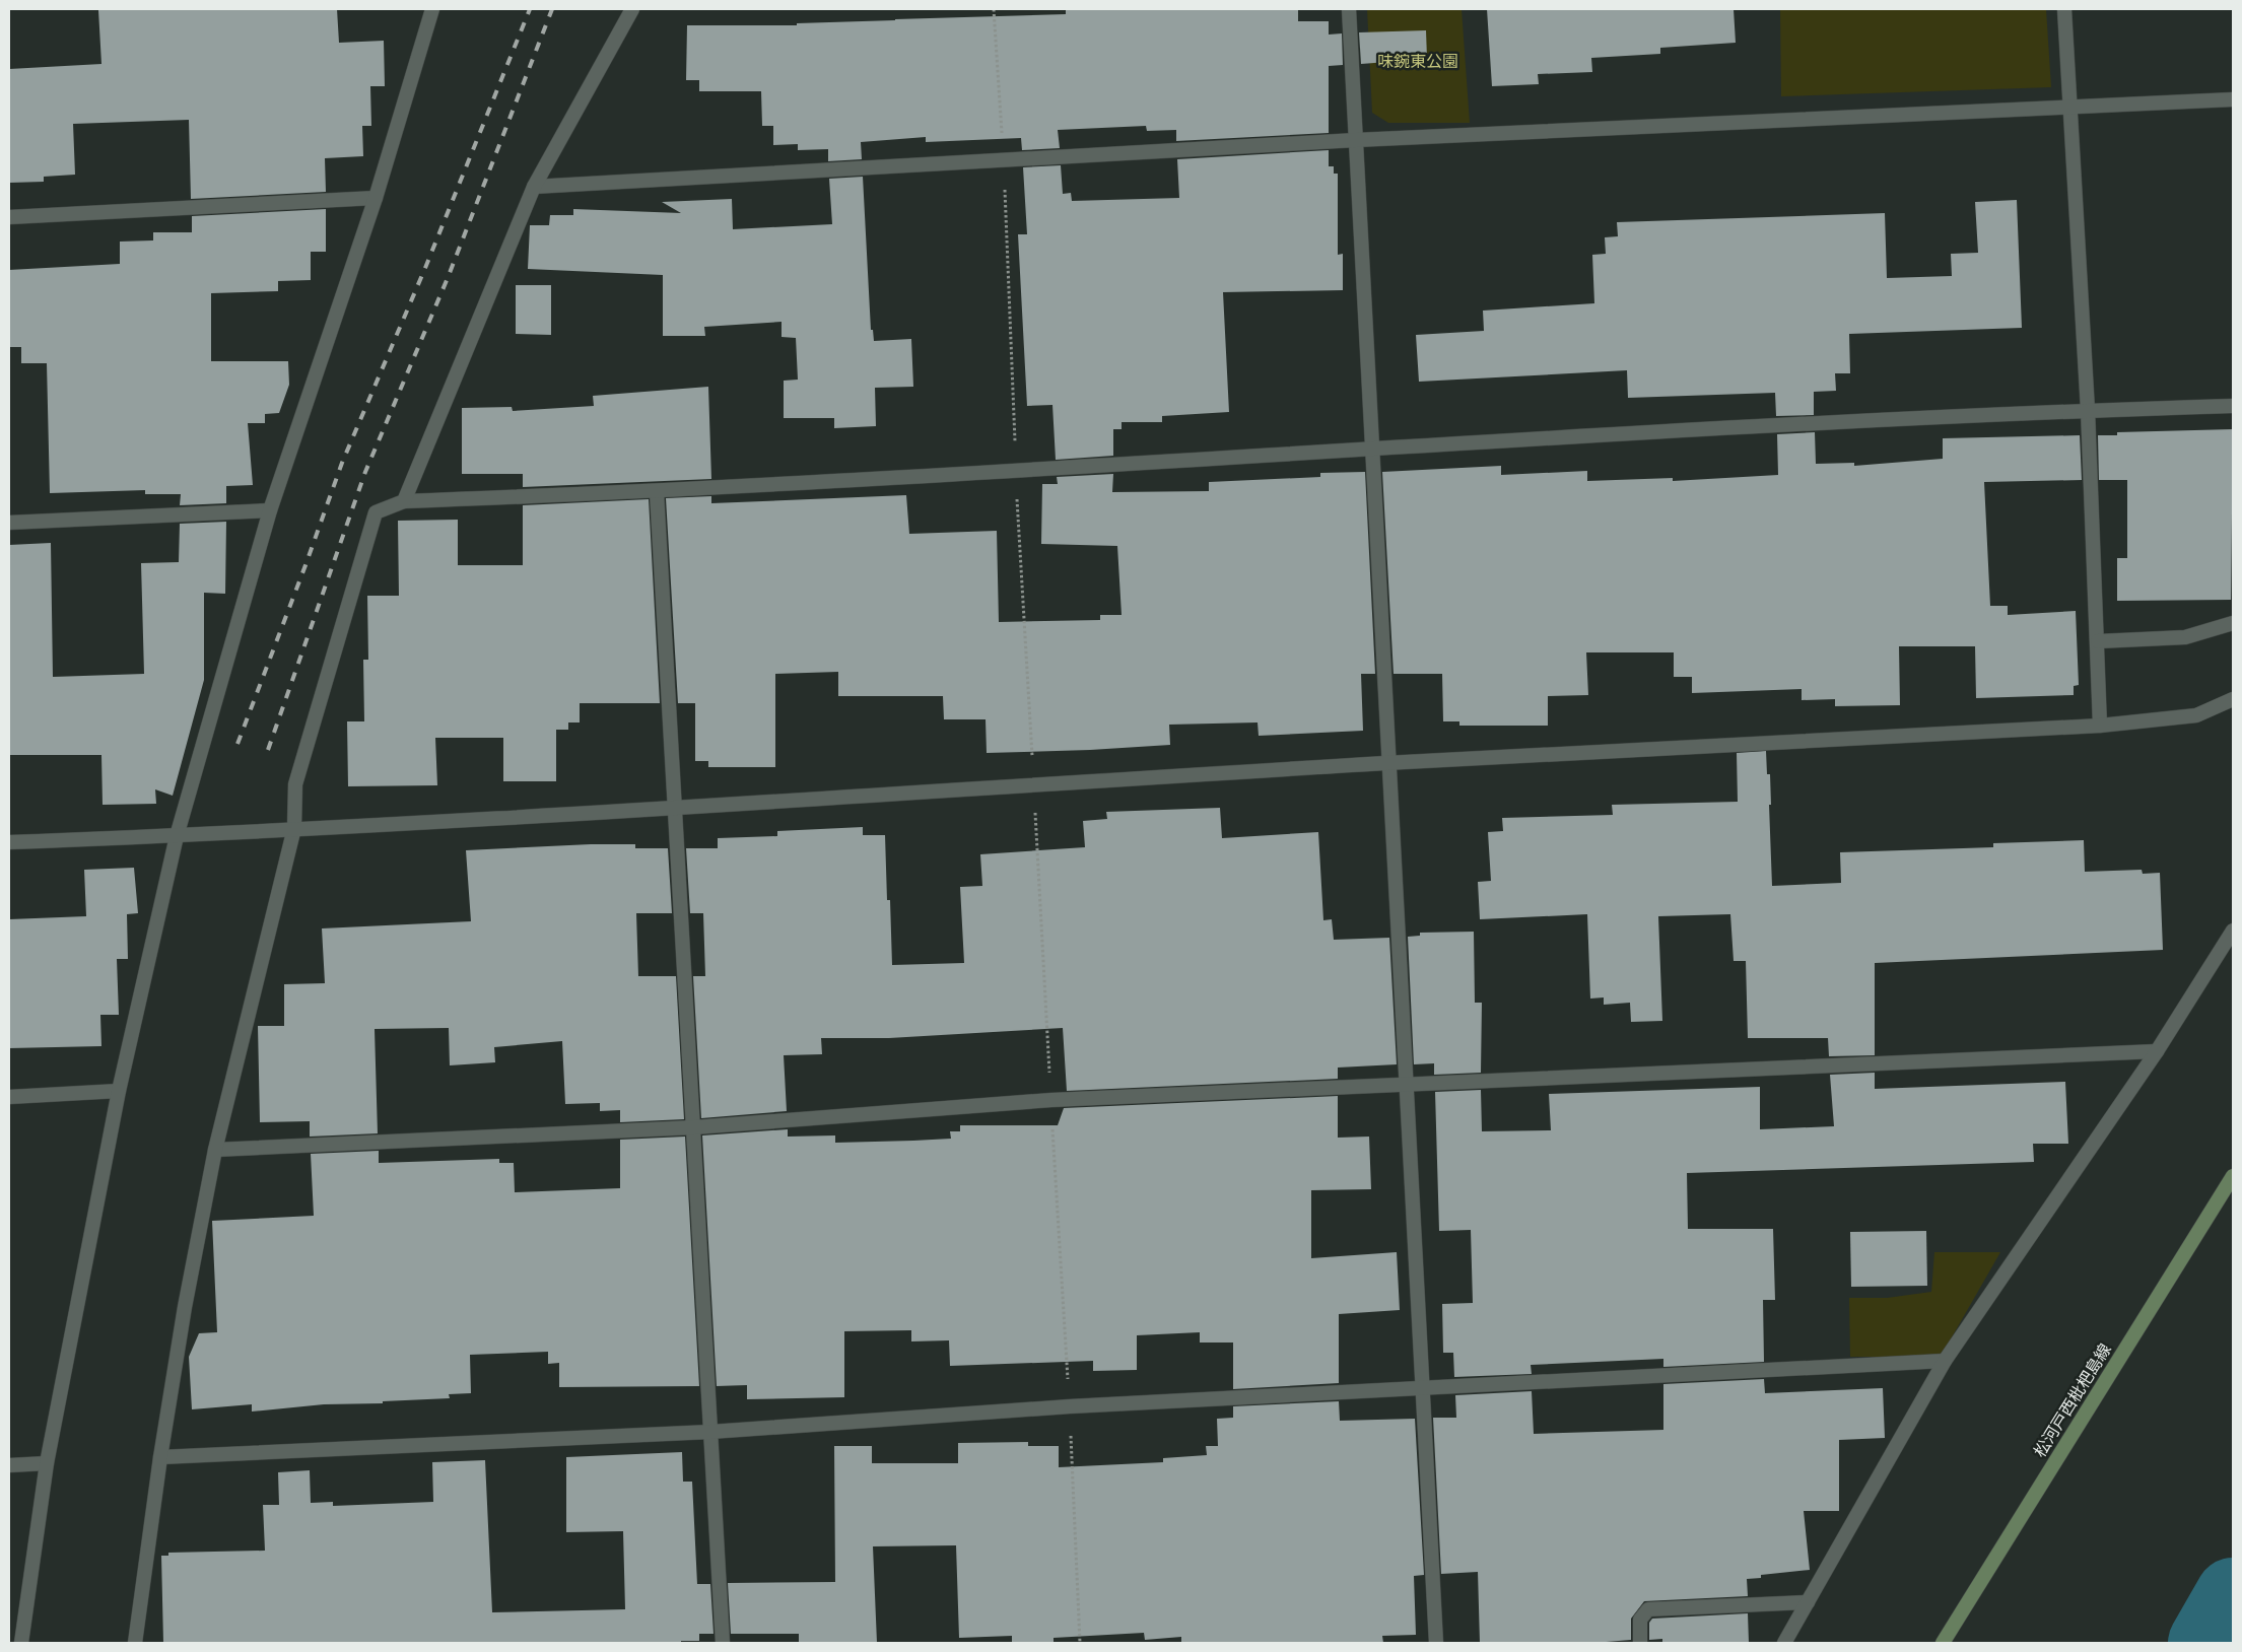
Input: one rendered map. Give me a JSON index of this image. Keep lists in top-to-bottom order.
{
  "streets": {
    "main road": ["松河戸西枇杷島線"]
  },
  "parks": ["味鋺東公園"]
}
